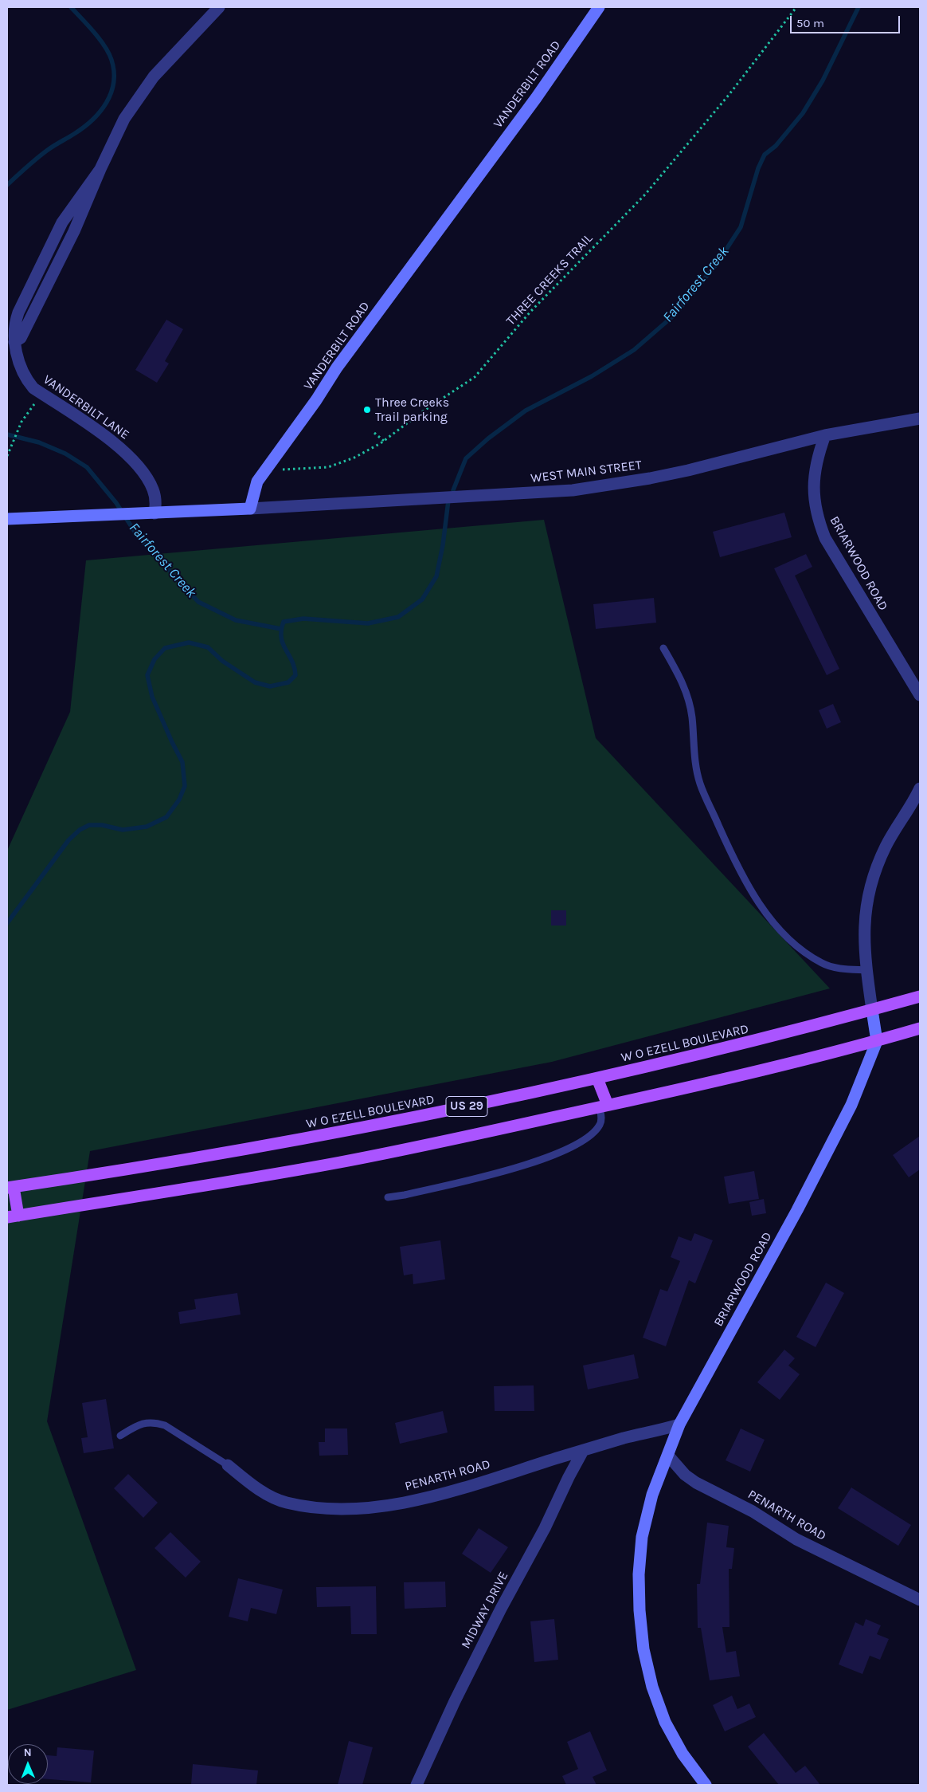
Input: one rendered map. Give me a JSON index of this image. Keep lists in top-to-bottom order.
{
  "streets": {
    "main road": ["W O EZELL BOULEVARD", "US 29"],
    "street": [
      "VANDERBILT ROAD",
      "VANDERBILT LANE",
      "WEST MAIN STREET",
      "BRIARWOOD ROAD",
      "PENARTH ROAD",
      "MIDWAY DRIVE"
    ],
    "path": ["THREE CREEKS TRAIL"]
  },
  "crossings": [
    ["VANDERBILT ROAD", "WEST MAIN STREET"],
    ["WEST MAIN STREET", "BRIARWOOD ROAD"],
    ["BRIARWOOD ROAD", "US 29"],
    ["BRIARWOOD ROAD", "PENARTH ROAD"],
    ["PENARTH ROAD", "MIDWAY DRIVE"]
  ],
  "water": ["Fairforest Creek"],
  "places": ["Three Creeks Trail parking"],
  "scale_bar": "50 m",
  "north": "top"
}
